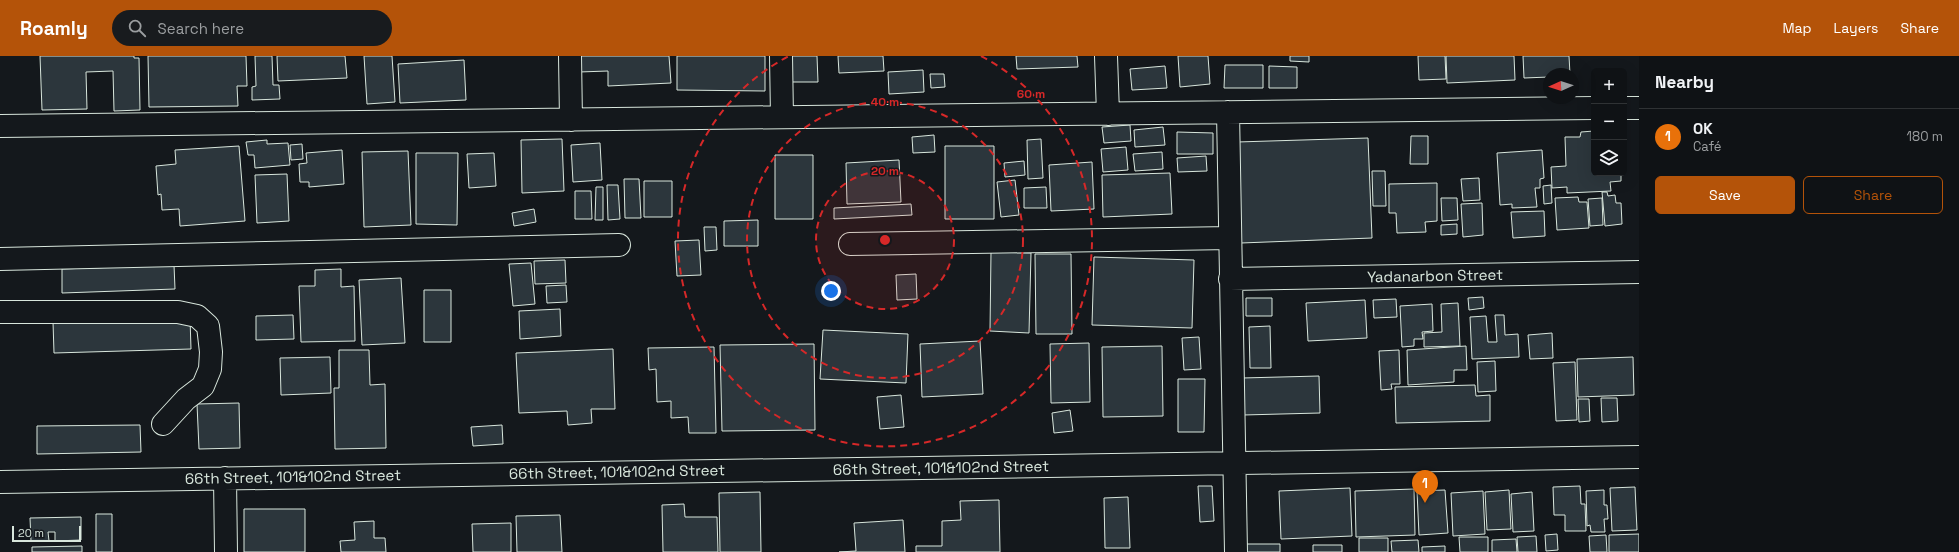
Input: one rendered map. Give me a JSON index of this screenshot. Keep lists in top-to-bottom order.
{
  "streets": {
    "street": ["Yadanarbon Street", "66th Street, 101&102nd Street"]
  },
  "scale_bar": "20 m",
  "north": "left",
  "page": {
    "header": "Roamly",
    "search": "Search here",
    "nav": ["Map", "Layers", "Share"],
    "heading": "Nearby",
    "map_buttons": ["+", "−"],
    "list": [
      {
        "mark": "1",
        "name": "OK",
        "note": "Café",
        "value": "180 m"
      }
    ],
    "buttons": ["Save", "Share"],
    "pins": "1",
    "scale": "20 m"
  },
  "rings": ["60 m", "40 m", "20 m"]
}
